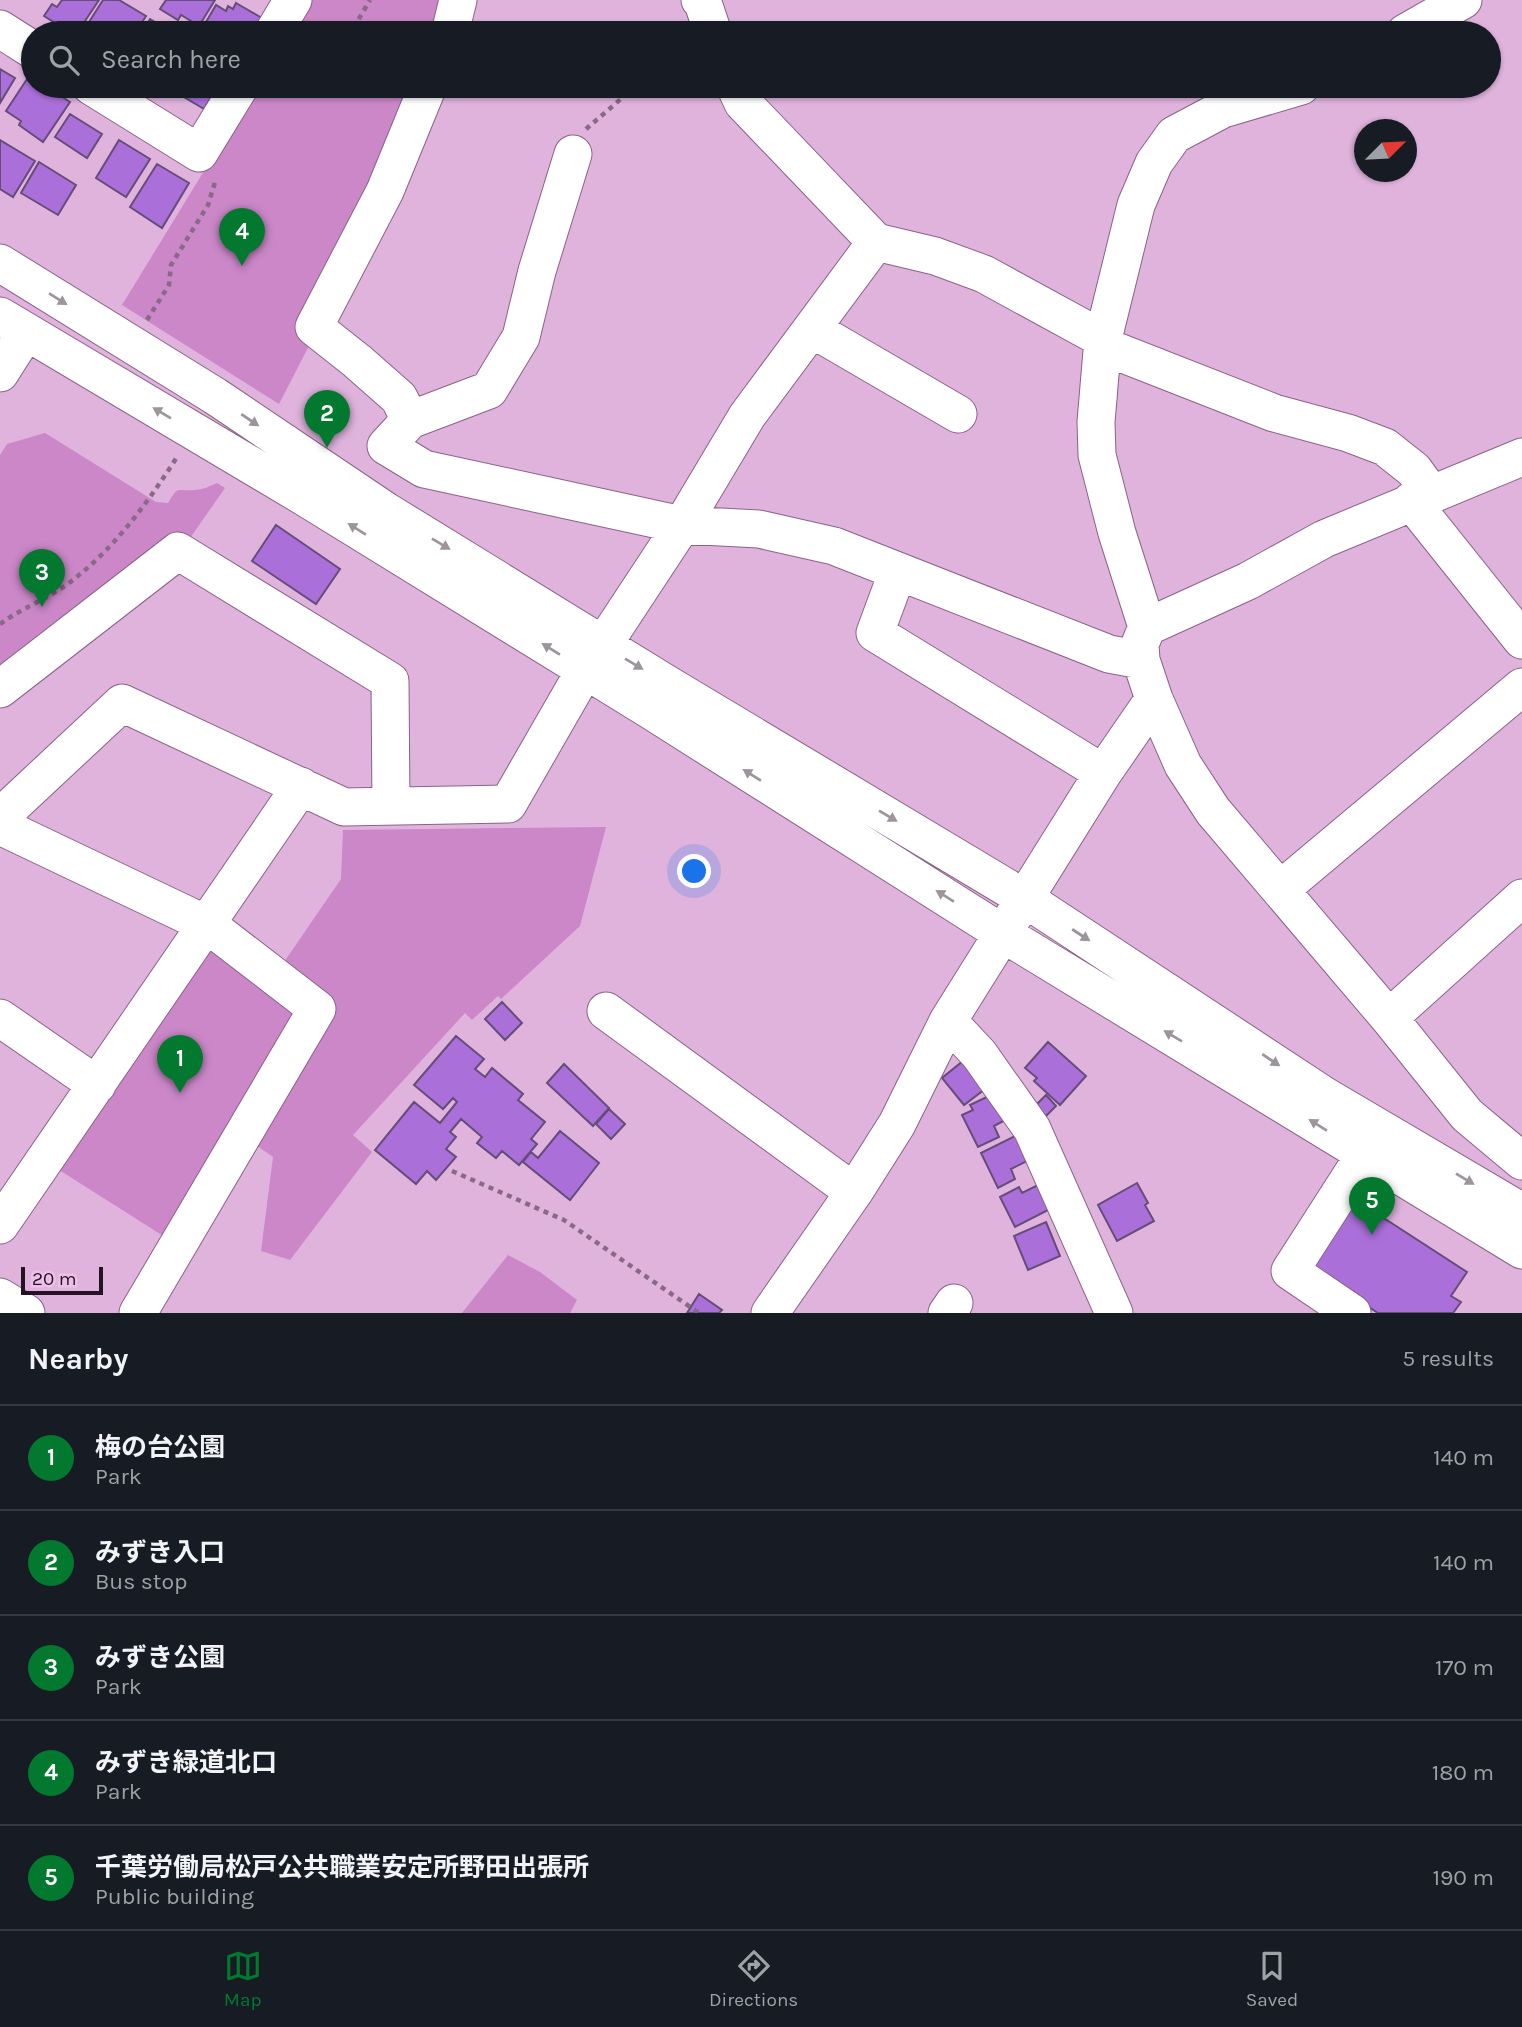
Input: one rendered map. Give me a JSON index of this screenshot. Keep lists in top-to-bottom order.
{
  "scale_bar": "20 m",
  "north": "top right",
  "page": {
    "search": "Search here",
    "pins": [
      "4",
      "2",
      "3",
      "1",
      "5"
    ],
    "scale": "20 m",
    "heading": ["Nearby", "5 results"],
    "list": [
      {
        "mark": "1",
        "name": "梅の台公園",
        "note": "Park",
        "value": "140 m"
      },
      {
        "mark": "2",
        "name": "みずき入口",
        "note": "Bus stop",
        "value": "140 m"
      },
      {
        "mark": "3",
        "name": "みずき公園",
        "note": "Park",
        "value": "170 m"
      },
      {
        "mark": "4",
        "name": "みずき緑道北口",
        "note": "Park",
        "value": "180 m"
      },
      {
        "mark": "5",
        "name": "千葉労働局松戸公共職業安定所野田出張所",
        "note": "Public building",
        "value": "190 m"
      }
    ],
    "nav": ["Map", "Directions", "Saved"]
  }
}
